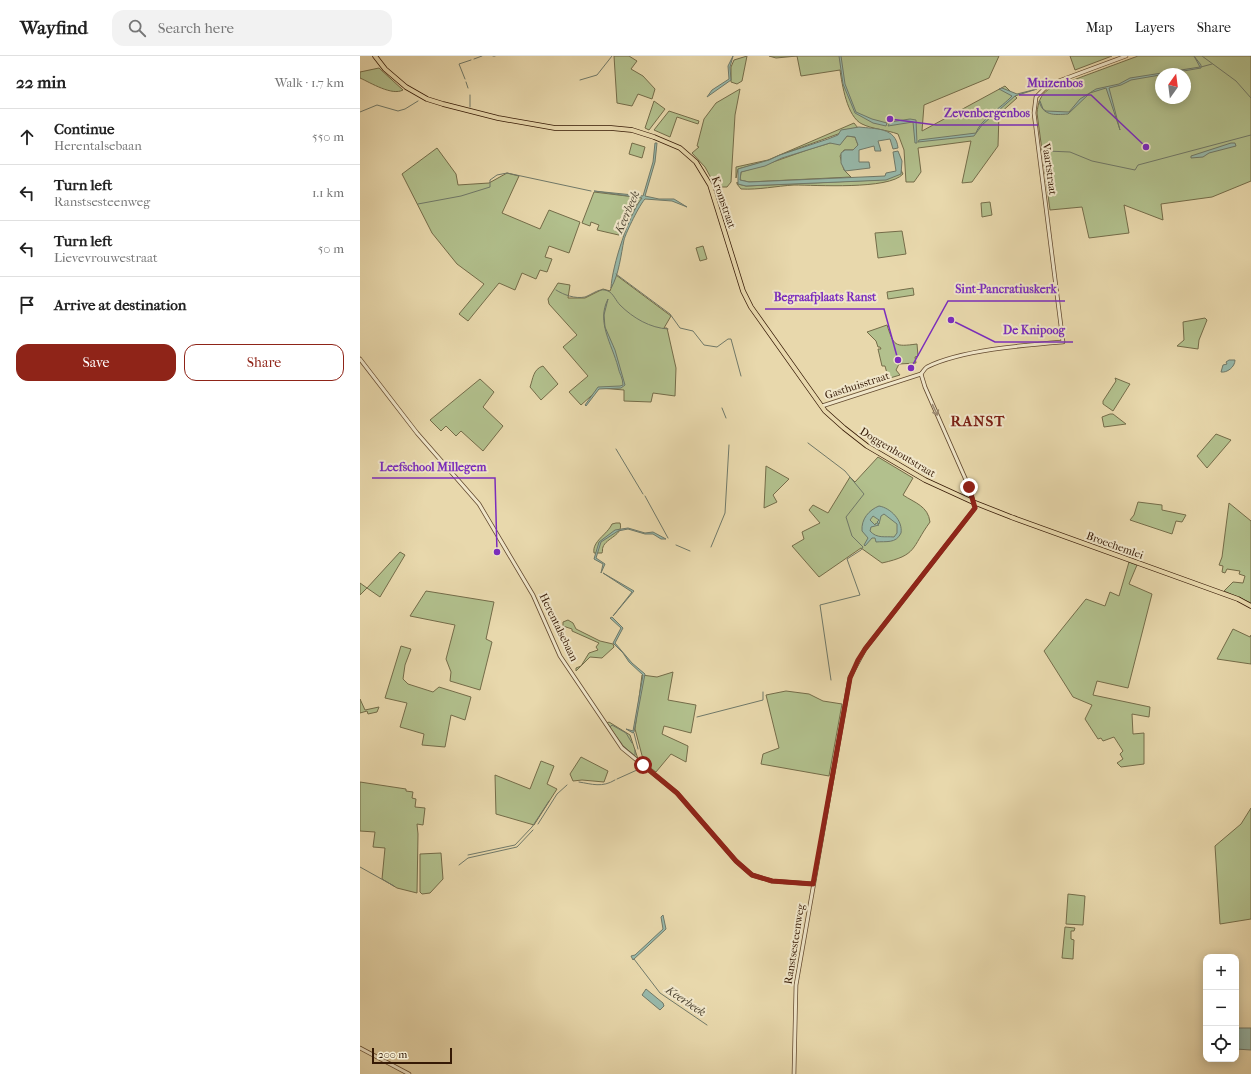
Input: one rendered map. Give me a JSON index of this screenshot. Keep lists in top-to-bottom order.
{
  "streets": {
    "main road": ["Kromstraat", "Doggenhoutstraat", "Broechemlei"],
    "street": [
      "Vaartstraat",
      "Gasthuisstraat",
      "Herentalsebaan",
      "Ranstsesteenweg"
    ]
  },
  "crossings": [
    ["Vaartstraat", "Gasthuisstraat"],
    ["Kromstraat", "Gasthuisstraat"],
    ["Kromstraat", "Doggenhoutstraat"],
    ["Gasthuisstraat", "Doggenhoutstraat"],
    ["Doggenhoutstraat", "Broechemlei"],
    ["Doggenhoutstraat", "Ranstsesteenweg"],
    ["Broechemlei", "Ranstsesteenweg"],
    ["Herentalsebaan", "Ranstsesteenweg"]
  ],
  "districts": ["RANST"],
  "water": ["Keerbeek"],
  "places": [
    "Zevenbergenbos",
    "Muizenbos",
    "De Knipoog",
    "Begraafplaats Ranst",
    "Sint-Pancratiuskerk",
    "Leefschool Millegem"
  ],
  "scale_bar": "200 m",
  "north": "top",
  "page": {
    "header": "Wayfind",
    "search": "Search here",
    "nav": ["Map", "Layers", "Share"],
    "heading": ["22 min", "Walk · 1.7 km"],
    "list": [
      ["Continue", "Herentalsebaan", "550 m"],
      ["Turn left", "Ranstsesteenweg", "1.1 km"],
      ["Turn left", "Lievevrouwestraat", "50 m"],
      "Arrive at destination"
    ],
    "buttons": ["Save", "Share"],
    "map_buttons": ["+", "−"],
    "scale": "200 m"
  }
}
